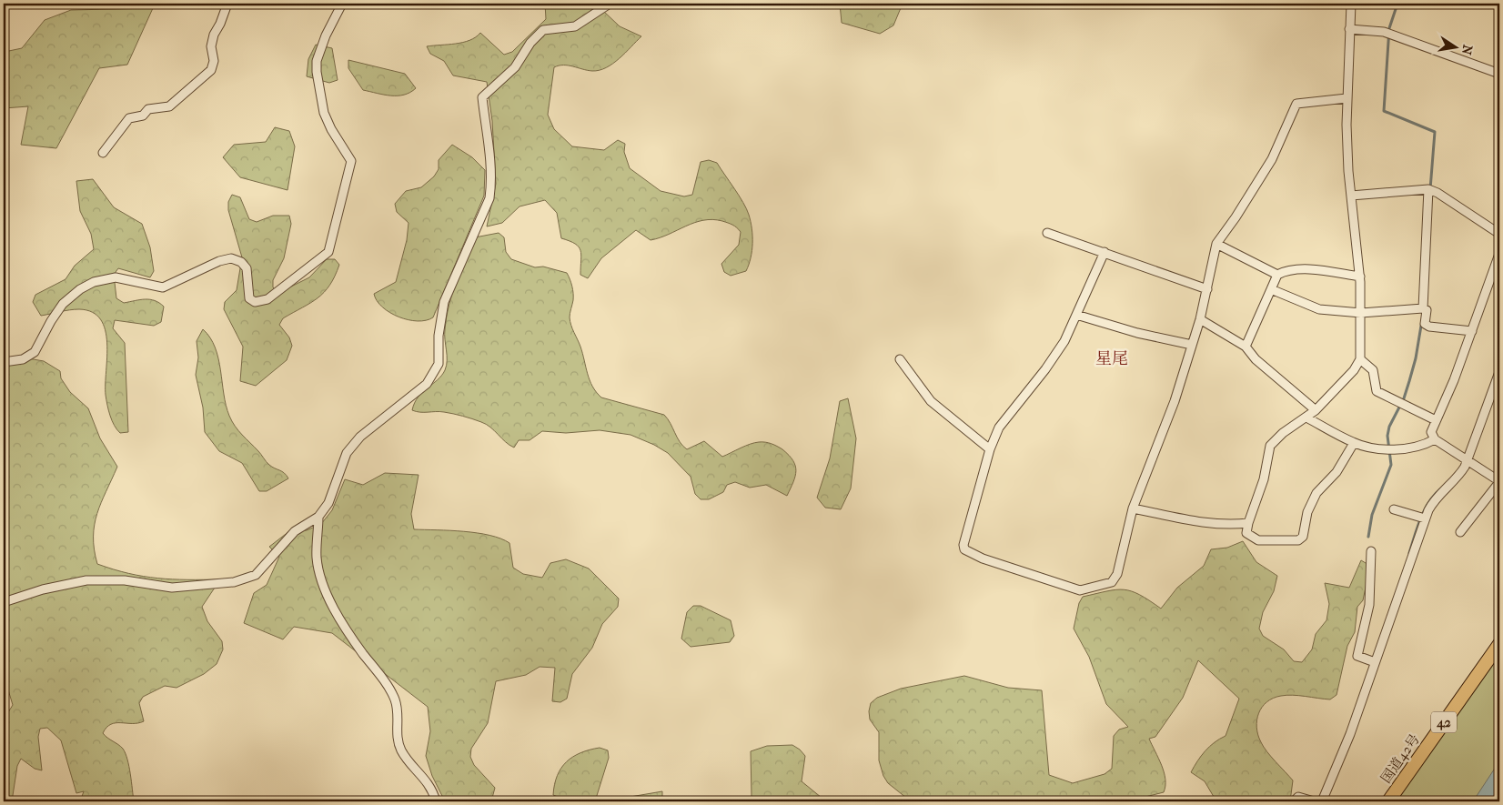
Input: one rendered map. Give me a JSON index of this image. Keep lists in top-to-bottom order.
{
  "streets": {
    "highway": ["42", "国道42号"]
  },
  "districts": ["星尾"],
  "north": "right"
}
